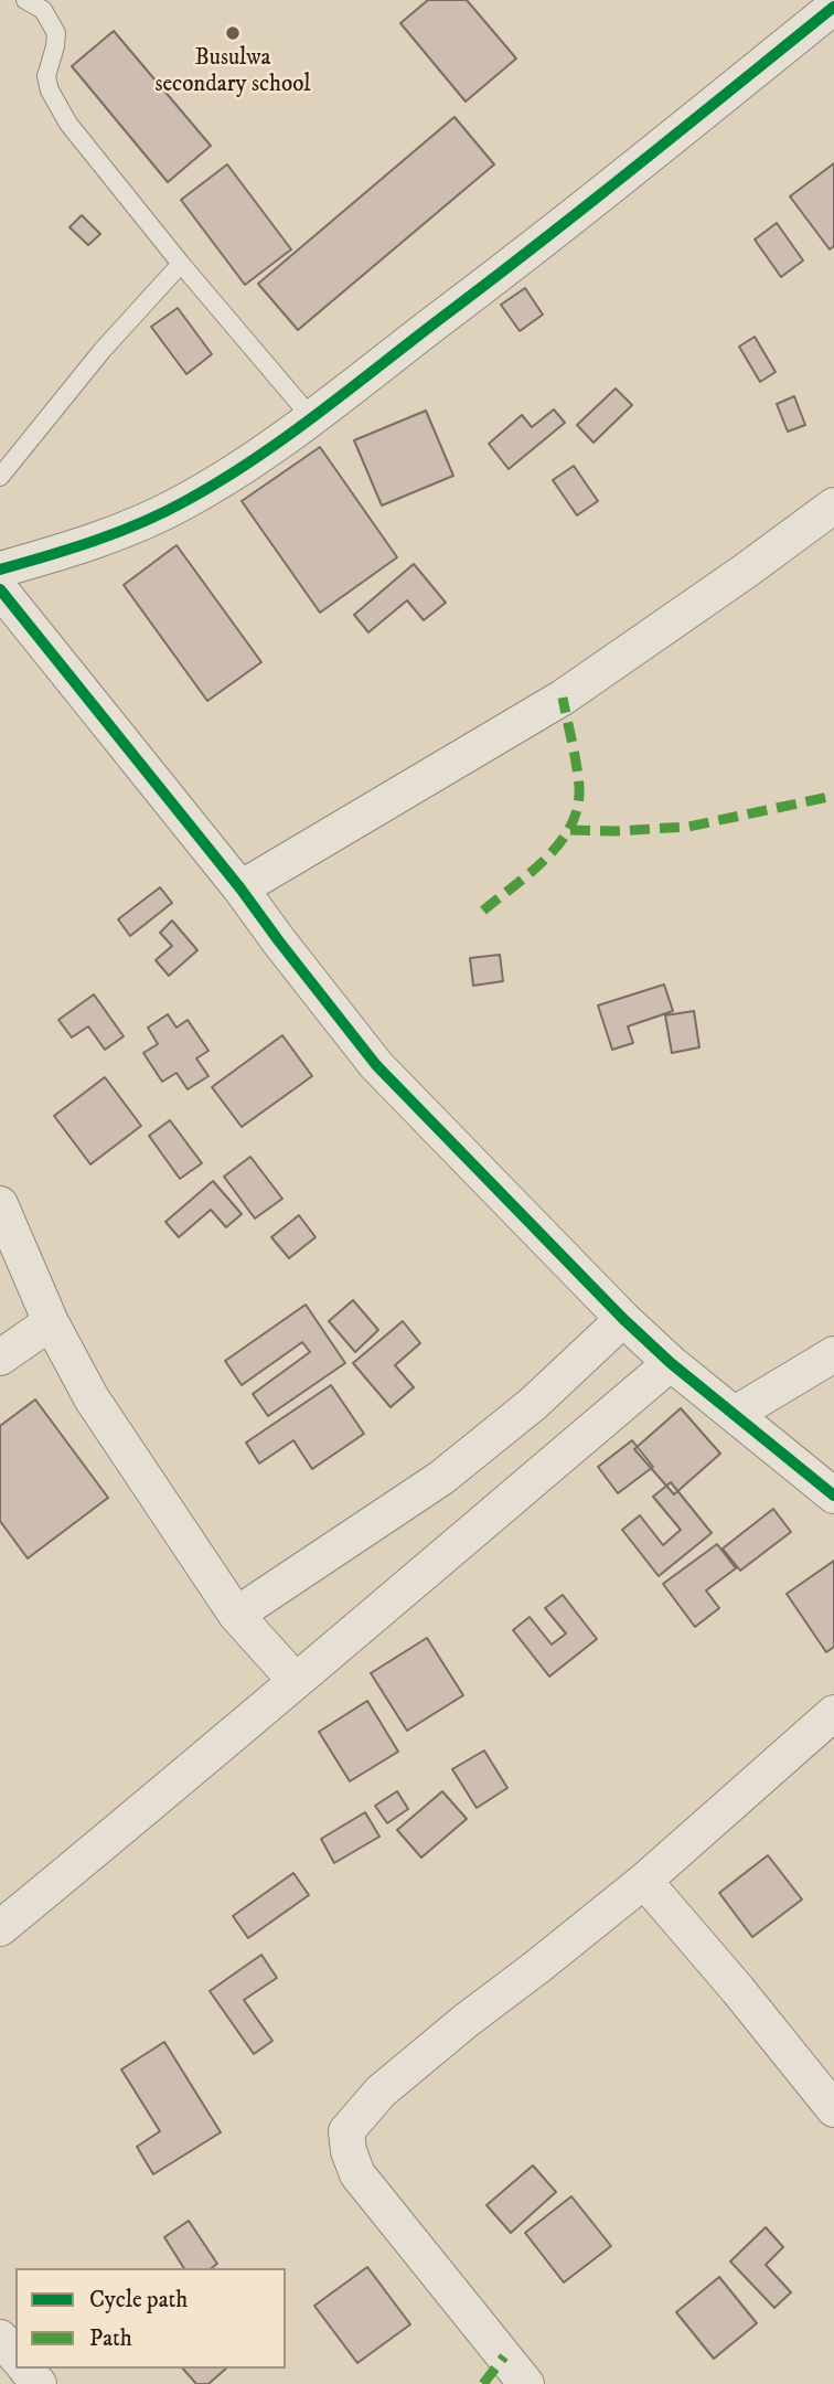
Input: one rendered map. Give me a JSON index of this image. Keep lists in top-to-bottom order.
{
  "places": ["Busulwa secondary school"],
  "legend": ["Cycle path", "Path"]
}
